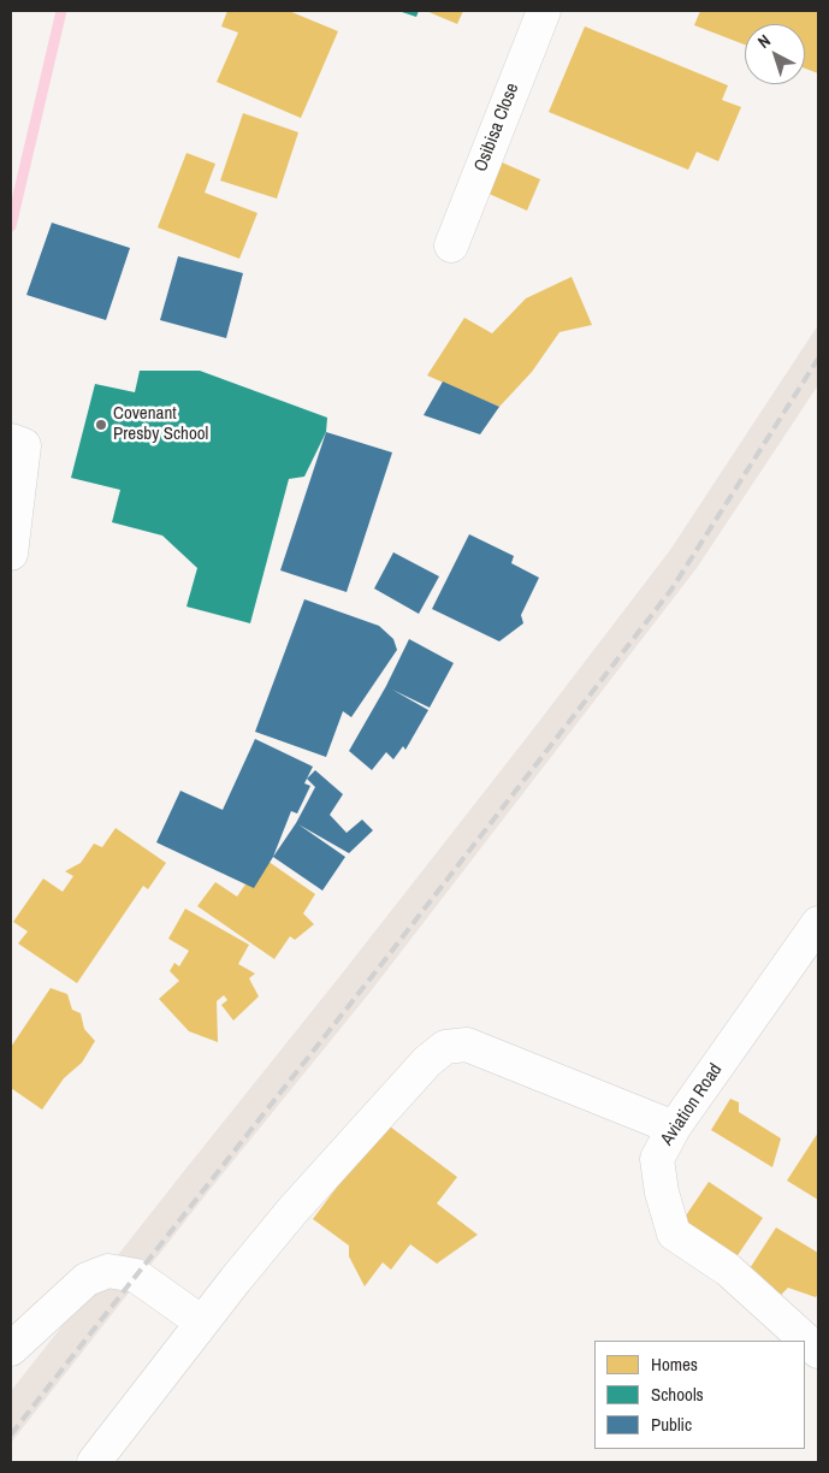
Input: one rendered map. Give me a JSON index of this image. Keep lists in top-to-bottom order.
{
  "streets": {
    "street": ["Osibisa Close", "Aviation Road"]
  },
  "places": ["Covenant Presby School"],
  "legend": ["Homes", "Schools", "Public"],
  "north": "top left"
}
